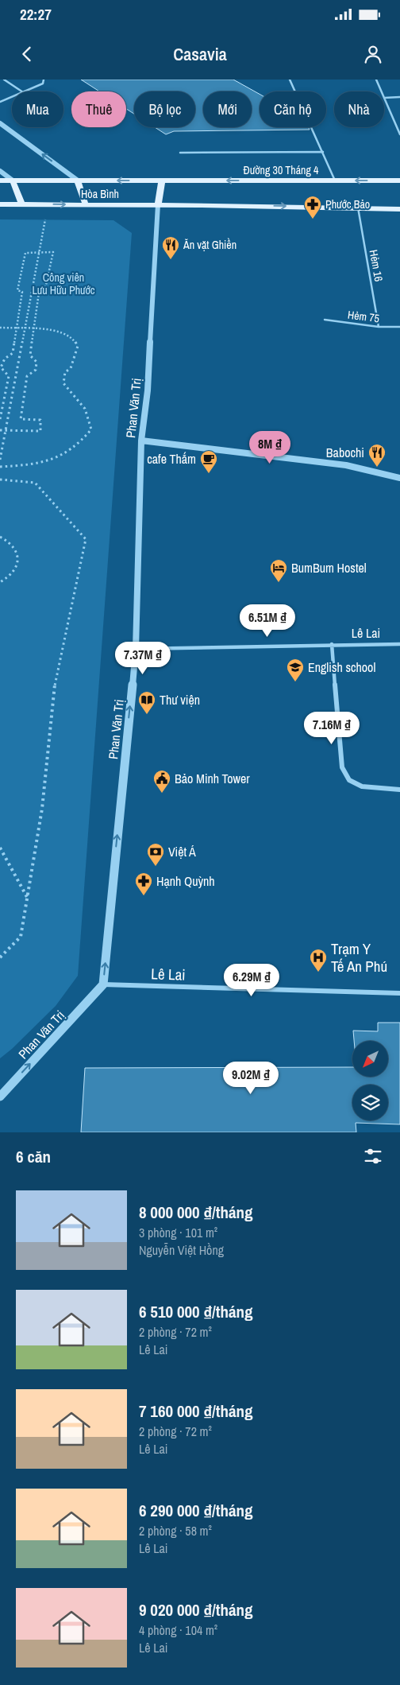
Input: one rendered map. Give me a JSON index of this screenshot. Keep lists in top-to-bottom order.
{
  "streets": {
    "main road": ["Đường 30 Tháng 4", "Hòa Bình"],
    "street": ["Phan Văn Trị", "Lê Lai"],
    "lane": ["Hẻm 16", "Hẻm 75"]
  },
  "crossings": [
    ["Đường 30 Tháng 4", "Hòa Bình"],
    ["Hòa Bình", "Hẻm 16"],
    ["Hòa Bình", "Phan Văn Trị"],
    ["Hẻm 16", "Hẻm 75"],
    ["Phan Văn Trị", "Lê Lai"]
  ],
  "one_way": ["Đường 30 Tháng 4", "Phan Văn Trị"],
  "parks": ["Công viên Lưu Hữu Phước"],
  "places": {
    "pharmacy": ["Phước Bảo", "Hạnh Quỳnh"],
    "restaurant": ["Ăn vặt Ghiền", "Babochi"],
    "cafe": ["cafe Thắm"],
    "hotel": ["BumBum Hostel"],
    "school or university": ["English school"],
    "library": ["Thư viện"],
    "public building": ["Bảo Minh Tower"],
    "bank": ["Việt Á"],
    "hospital": ["Trạm Y Tế An Phú"]
  },
  "north": "bottom left",
  "page": {
    "status": "22:27",
    "header": "Casavia",
    "chip": [
      "Mua",
      "Thuê",
      "Bộ lọc",
      "Mới",
      "Căn hộ",
      "Nhà"
    ],
    "price": [
      "8M ₫",
      "6.51M ₫",
      "7.37M ₫",
      "7.16M ₫",
      "6.29M ₫",
      "9.02M ₫"
    ],
    "heading": "6 căn",
    "list": [
      {
        "name": "8 000 000 ₫/tháng",
        "note": "3 phòng · 101 m² · Nguyễn Việt Hồng"
      },
      {
        "name": "6 510 000 ₫/tháng",
        "note": "2 phòng · 72 m² · Lê Lai"
      },
      {
        "name": "7 160 000 ₫/tháng",
        "note": "2 phòng · 72 m² · Lê Lai"
      },
      {
        "name": "6 290 000 ₫/tháng",
        "note": "2 phòng · 58 m² · Lê Lai"
      },
      {
        "name": "9 020 000 ₫/tháng",
        "note": "4 phòng · 104 m² · Lê Lai"
      }
    ]
  }
}
